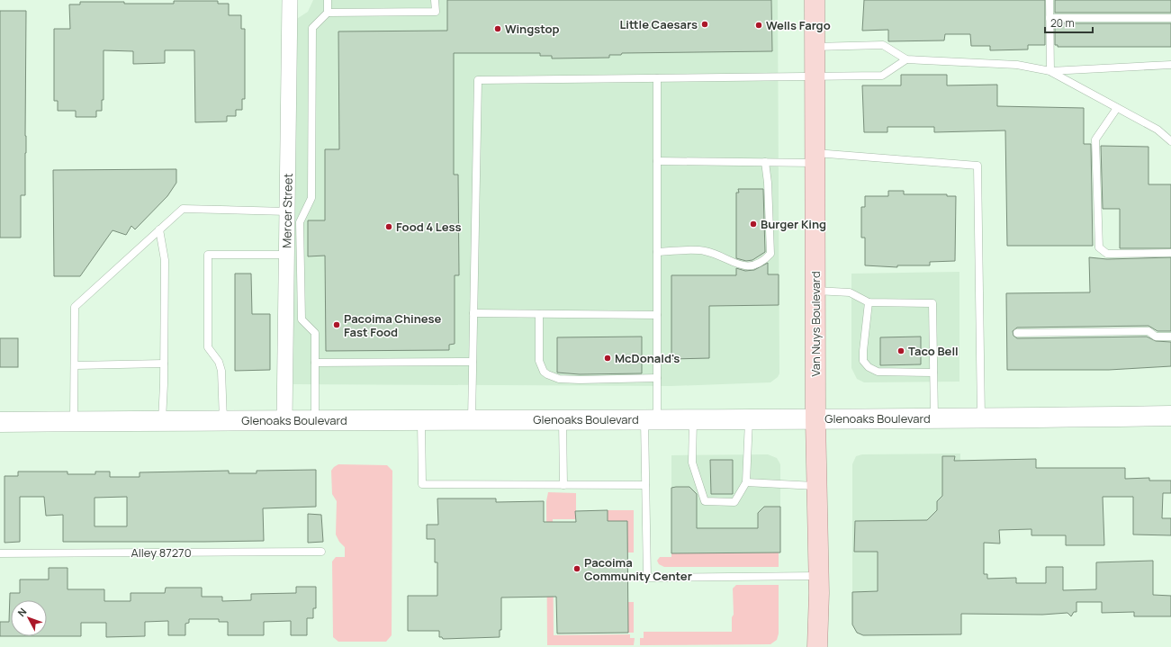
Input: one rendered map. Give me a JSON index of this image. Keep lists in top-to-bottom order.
{
  "streets": {
    "main road": ["Van Nuys Boulevard", "Glenoaks Boulevard"],
    "street": ["Mercer Street"],
    "lane": ["Alley 87270"]
  },
  "crossings": [
    ["Mercer Street", "Glenoaks Boulevard"],
    ["Van Nuys Boulevard", "Glenoaks Boulevard"]
  ],
  "places": [
    "Little Caesars",
    "Wells Fargo",
    "Wingstop",
    "Burger King",
    "Food 4 Less",
    "Pacoima Chinese Fast Food",
    "Taco Bell",
    "McDonald's",
    "Pacoima Community Center"
  ],
  "scale_bar": "20 m",
  "north": "top left"
}
